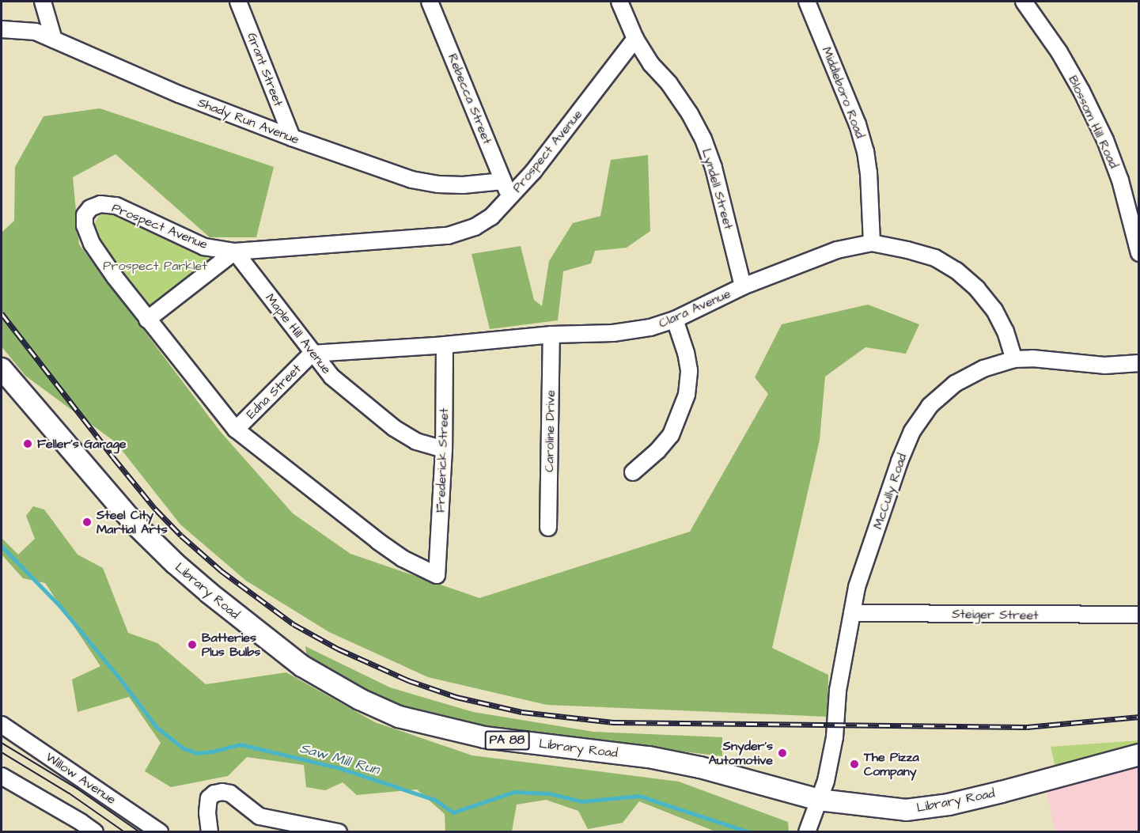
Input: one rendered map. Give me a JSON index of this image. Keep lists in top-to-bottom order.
{
  "streets": {
    "main road": ["Library Road", "PA 88"],
    "street": [
      "Grant Street",
      "Middleboro Road",
      "Rebecca Street",
      "Shady Run Avenue",
      "Blossom Hill Road",
      "Prospect Avenue",
      "Lyndell Street",
      "Clara Avenue",
      "Maple Hill Avenue",
      "Edna Street",
      "Caroline Drive",
      "Frederick Street",
      "McCully Road",
      "Steiger Street",
      "Willow Avenue"
    ]
  },
  "crossings": [
    ["Grant Street", "Shady Run Avenue"],
    ["Middleboro Road", "Clara Avenue"],
    ["Rebecca Street", "Shady Run Avenue"],
    ["Rebecca Street", "Prospect Avenue"],
    ["Prospect Avenue", "Lyndell Street"],
    ["Prospect Avenue", "Maple Hill Avenue"],
    ["Prospect Avenue", "Edna Street"],
    ["Prospect Avenue", "Frederick Street"],
    ["Lyndell Street", "Clara Avenue"],
    ["Clara Avenue", "Maple Hill Avenue"],
    ["Clara Avenue", "Edna Street"],
    ["Clara Avenue", "Caroline Drive"],
    ["Clara Avenue", "Frederick Street"],
    ["Clara Avenue", "McCully Road"],
    ["Maple Hill Avenue", "Edna Street"],
    ["Maple Hill Avenue", "Frederick Street"],
    ["McCully Road", "Library Road"],
    ["McCully Road", "Steiger Street"]
  ],
  "water": ["Saw Mill Run"],
  "parks": ["Prospect Parklet"],
  "places": [
    "Feller's Garage",
    "Steel City Martial Arts",
    "Batteries Plus Bulbs",
    "Snyder's Automotive",
    "The Pizza Company"
  ]
}
